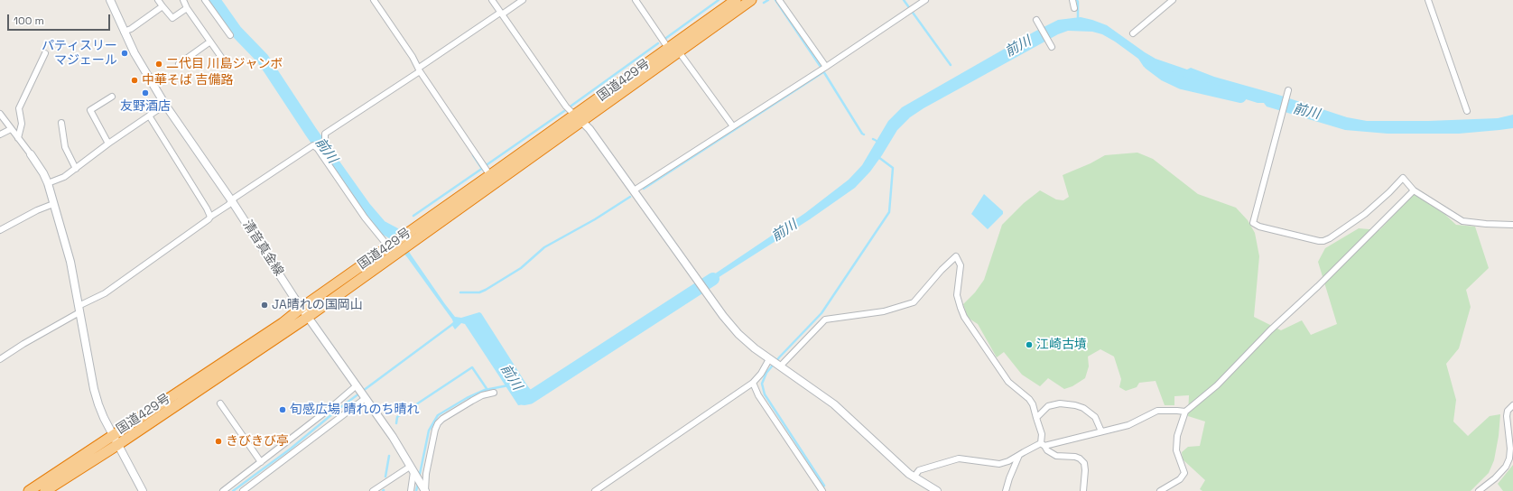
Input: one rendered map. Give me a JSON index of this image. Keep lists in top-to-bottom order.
{
  "streets": {
    "highway": ["国道429号"],
    "street": ["清音真金線"]
  },
  "crossings": [
    ["国道429号", "清音真金線"]
  ],
  "water": ["前川"],
  "places": [
    "パティスリー マジェール",
    "二代目 川島ジャンボ",
    "中華そば 吉備路",
    "友野酒店",
    "JA晴れの国岡山",
    "江崎古墳",
    "旬感広場 晴れのち晴れ",
    "きびきび亭"
  ],
  "scale_bar": "100 m"
}
